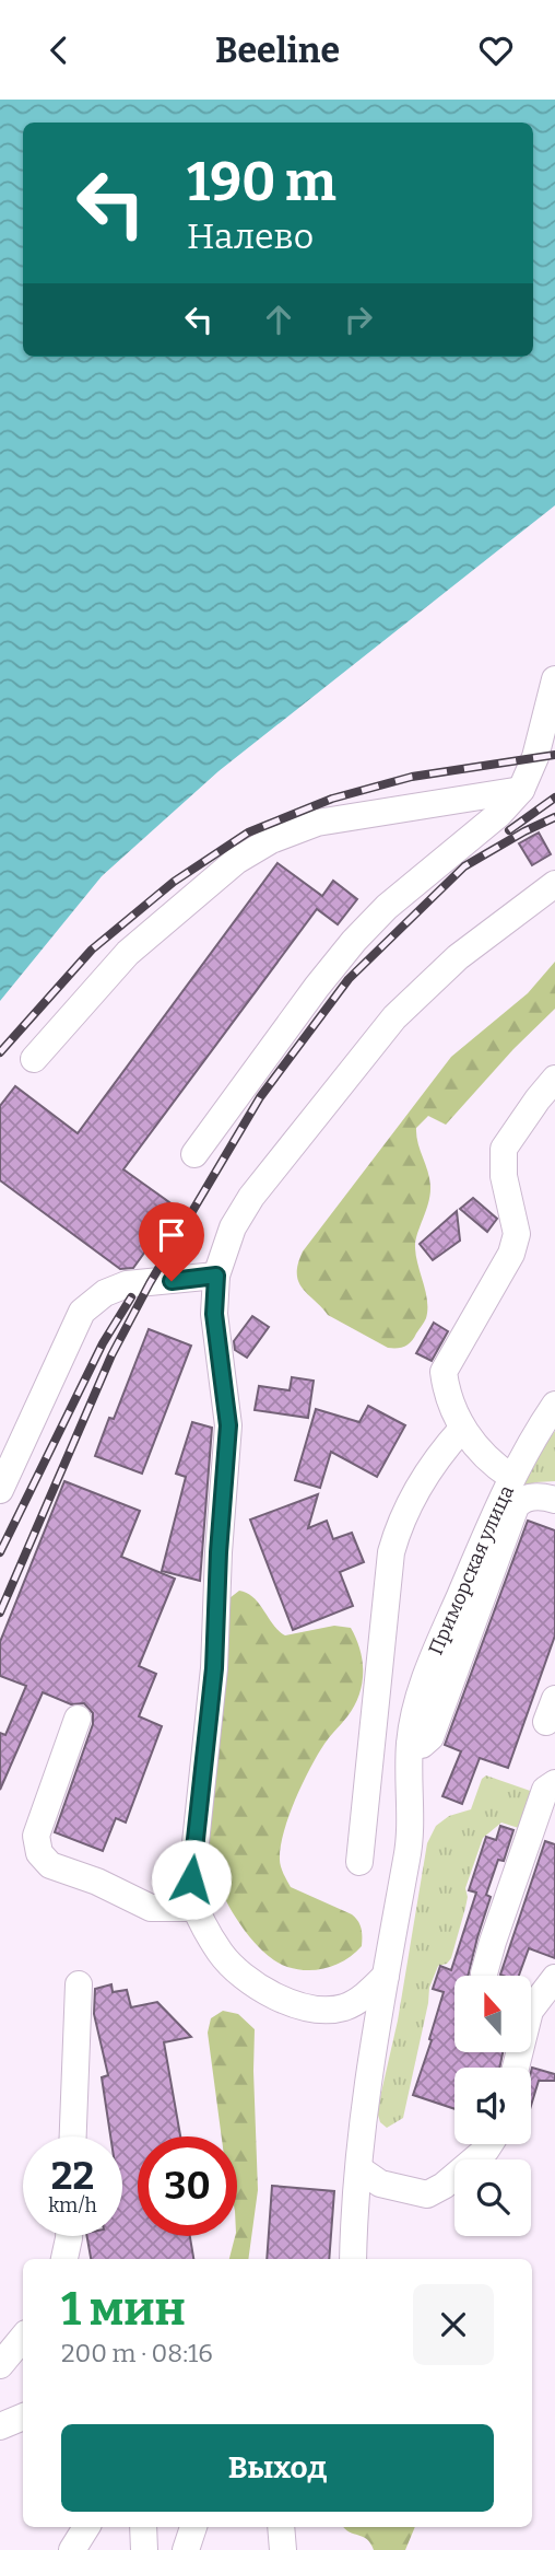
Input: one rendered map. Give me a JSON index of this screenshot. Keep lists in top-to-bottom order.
{
  "streets": {
    "street": ["Приморская улица"]
  },
  "north": "top",
  "page": {
    "header": "Beeline",
    "turn": ["190 m", "Налево"],
    "speed": "22 km/h",
    "limit": "30",
    "heading": ["1 мин", "200 m · 08:16"],
    "buttons": "Выход"
  }
}
